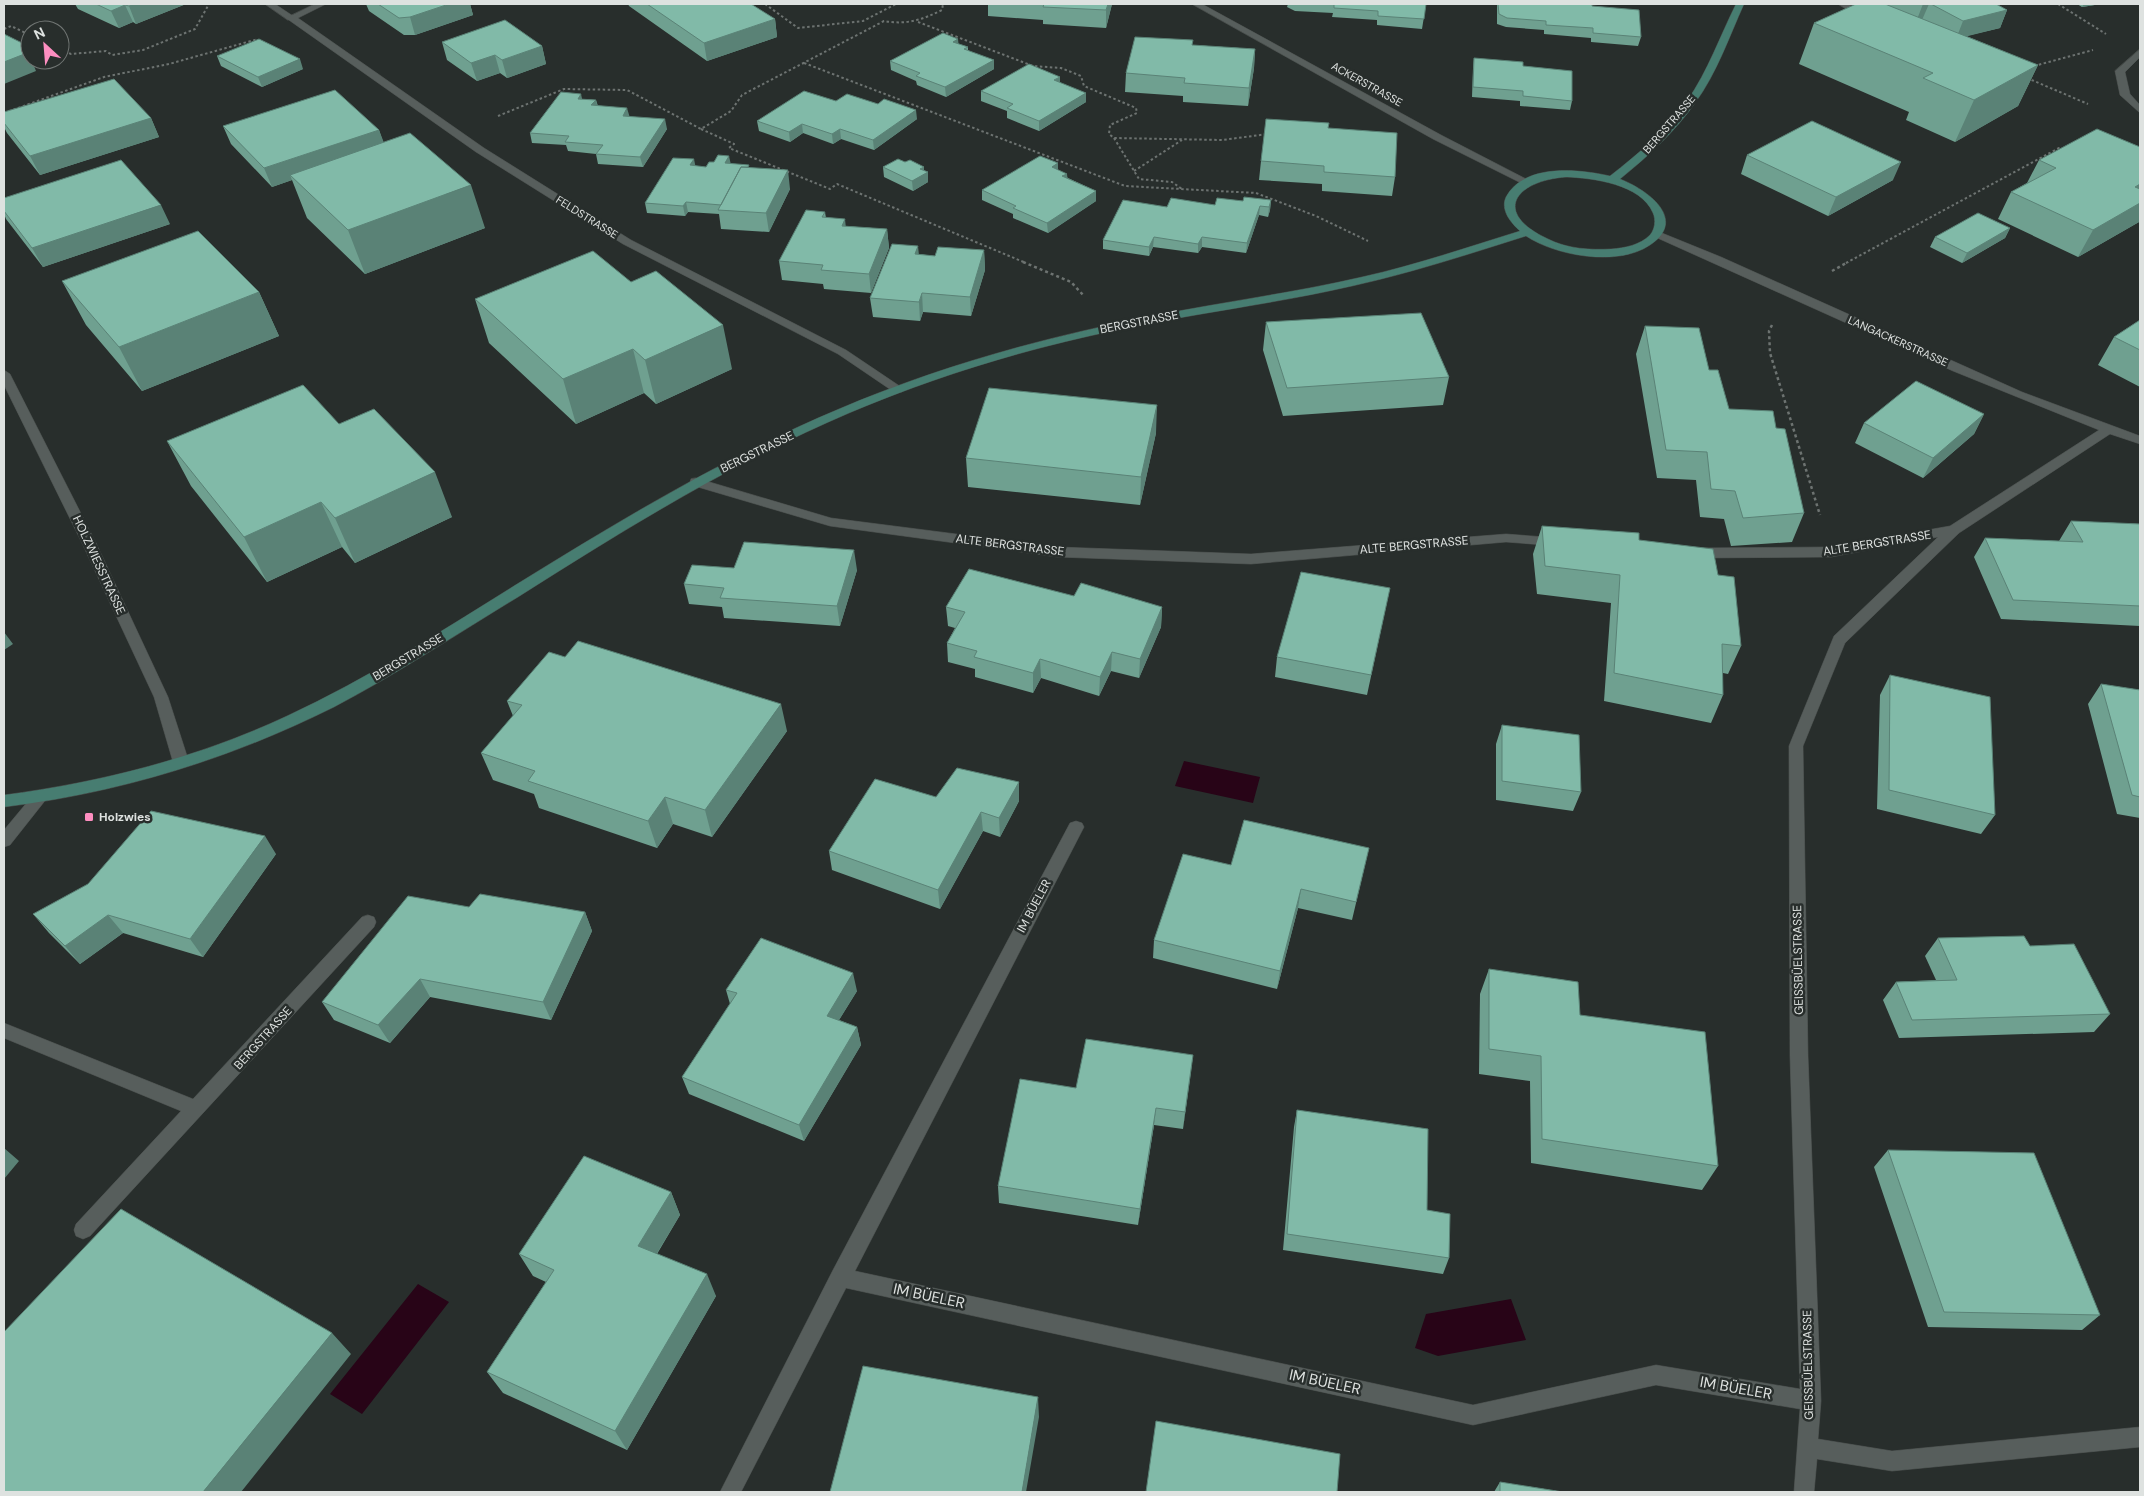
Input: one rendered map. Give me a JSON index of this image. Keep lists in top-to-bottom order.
{
  "streets": {
    "street": [
      "ACKERSTRASSE",
      "BERGSTRASSE",
      "FELDSTRASSE",
      "LANGACKERSTRASSE",
      "ALTE BERGSTRASSE",
      "HOLZWIESSTRASSE",
      "IM BÜELER",
      "GEISSBÜELSTRASSE"
    ]
  },
  "crossings": [
    ["BERGSTRASSE", "FELDSTRASSE"],
    ["BERGSTRASSE", "ALTE BERGSTRASSE"],
    ["BERGSTRASSE", "HOLZWIESSTRASSE"],
    ["LANGACKERSTRASSE", "ALTE BERGSTRASSE"],
    ["ALTE BERGSTRASSE", "GEISSBÜELSTRASSE"],
    ["IM BÜELER", "GEISSBÜELSTRASSE"]
  ],
  "places": {
    "transit": ["Holzwies"]
  },
  "north": "top left"
}
